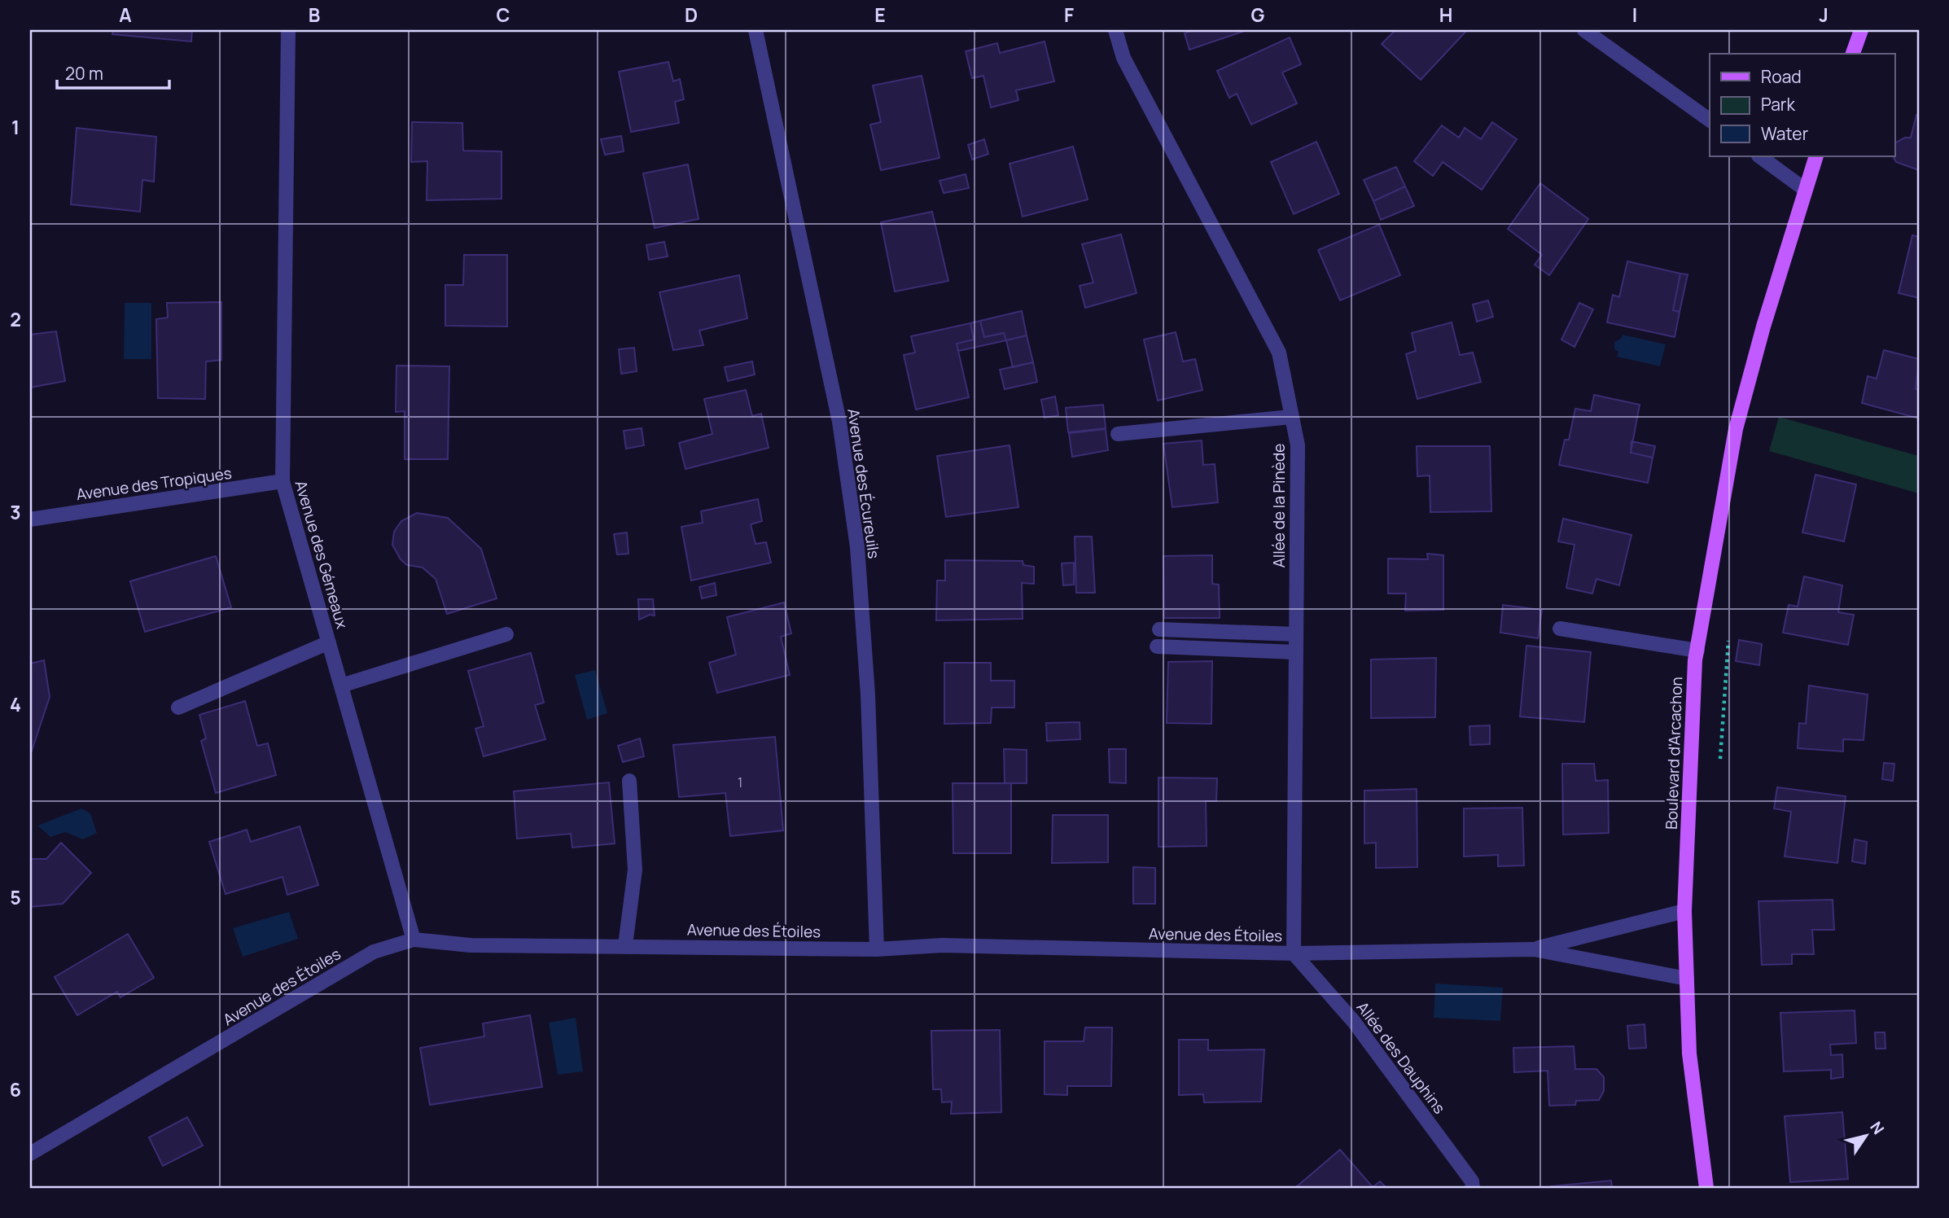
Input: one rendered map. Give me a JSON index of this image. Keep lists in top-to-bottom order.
{
  "streets": {
    "main road": ["Boulevard d'Arcachon"],
    "street": [
      "Avenue des Tropiques",
      "Avenue des Écureuils",
      "Allée de la Pinède",
      "Avenue des Gémeaux",
      "Avenue des Étoiles",
      "Allée des Dauphins"
    ]
  },
  "crossings": [
    ["Avenue des Tropiques", "Avenue des Gémeaux"],
    ["Avenue des Écureuils", "Avenue des Étoiles"],
    ["Allée de la Pinède", "Avenue des Étoiles"],
    ["Allée de la Pinède", "Allée des Dauphins"],
    ["Avenue des Gémeaux", "Avenue des Étoiles"],
    ["Boulevard d'Arcachon", "Avenue des Étoiles"],
    ["Avenue des Étoiles", "Allée des Dauphins"]
  ],
  "house_numbers": ["1"],
  "legend": ["Road", "Park", "Water"],
  "scale_bar": "20 m",
  "north": "top right",
  "grid": {
    "columns": [
      "A",
      "B",
      "C",
      "D",
      "E",
      "F",
      "G",
      "H",
      "I",
      "J"
    ],
    "rows": [
      "1",
      "2",
      "3",
      "4",
      "5",
      "6"
    ]
  }
}
